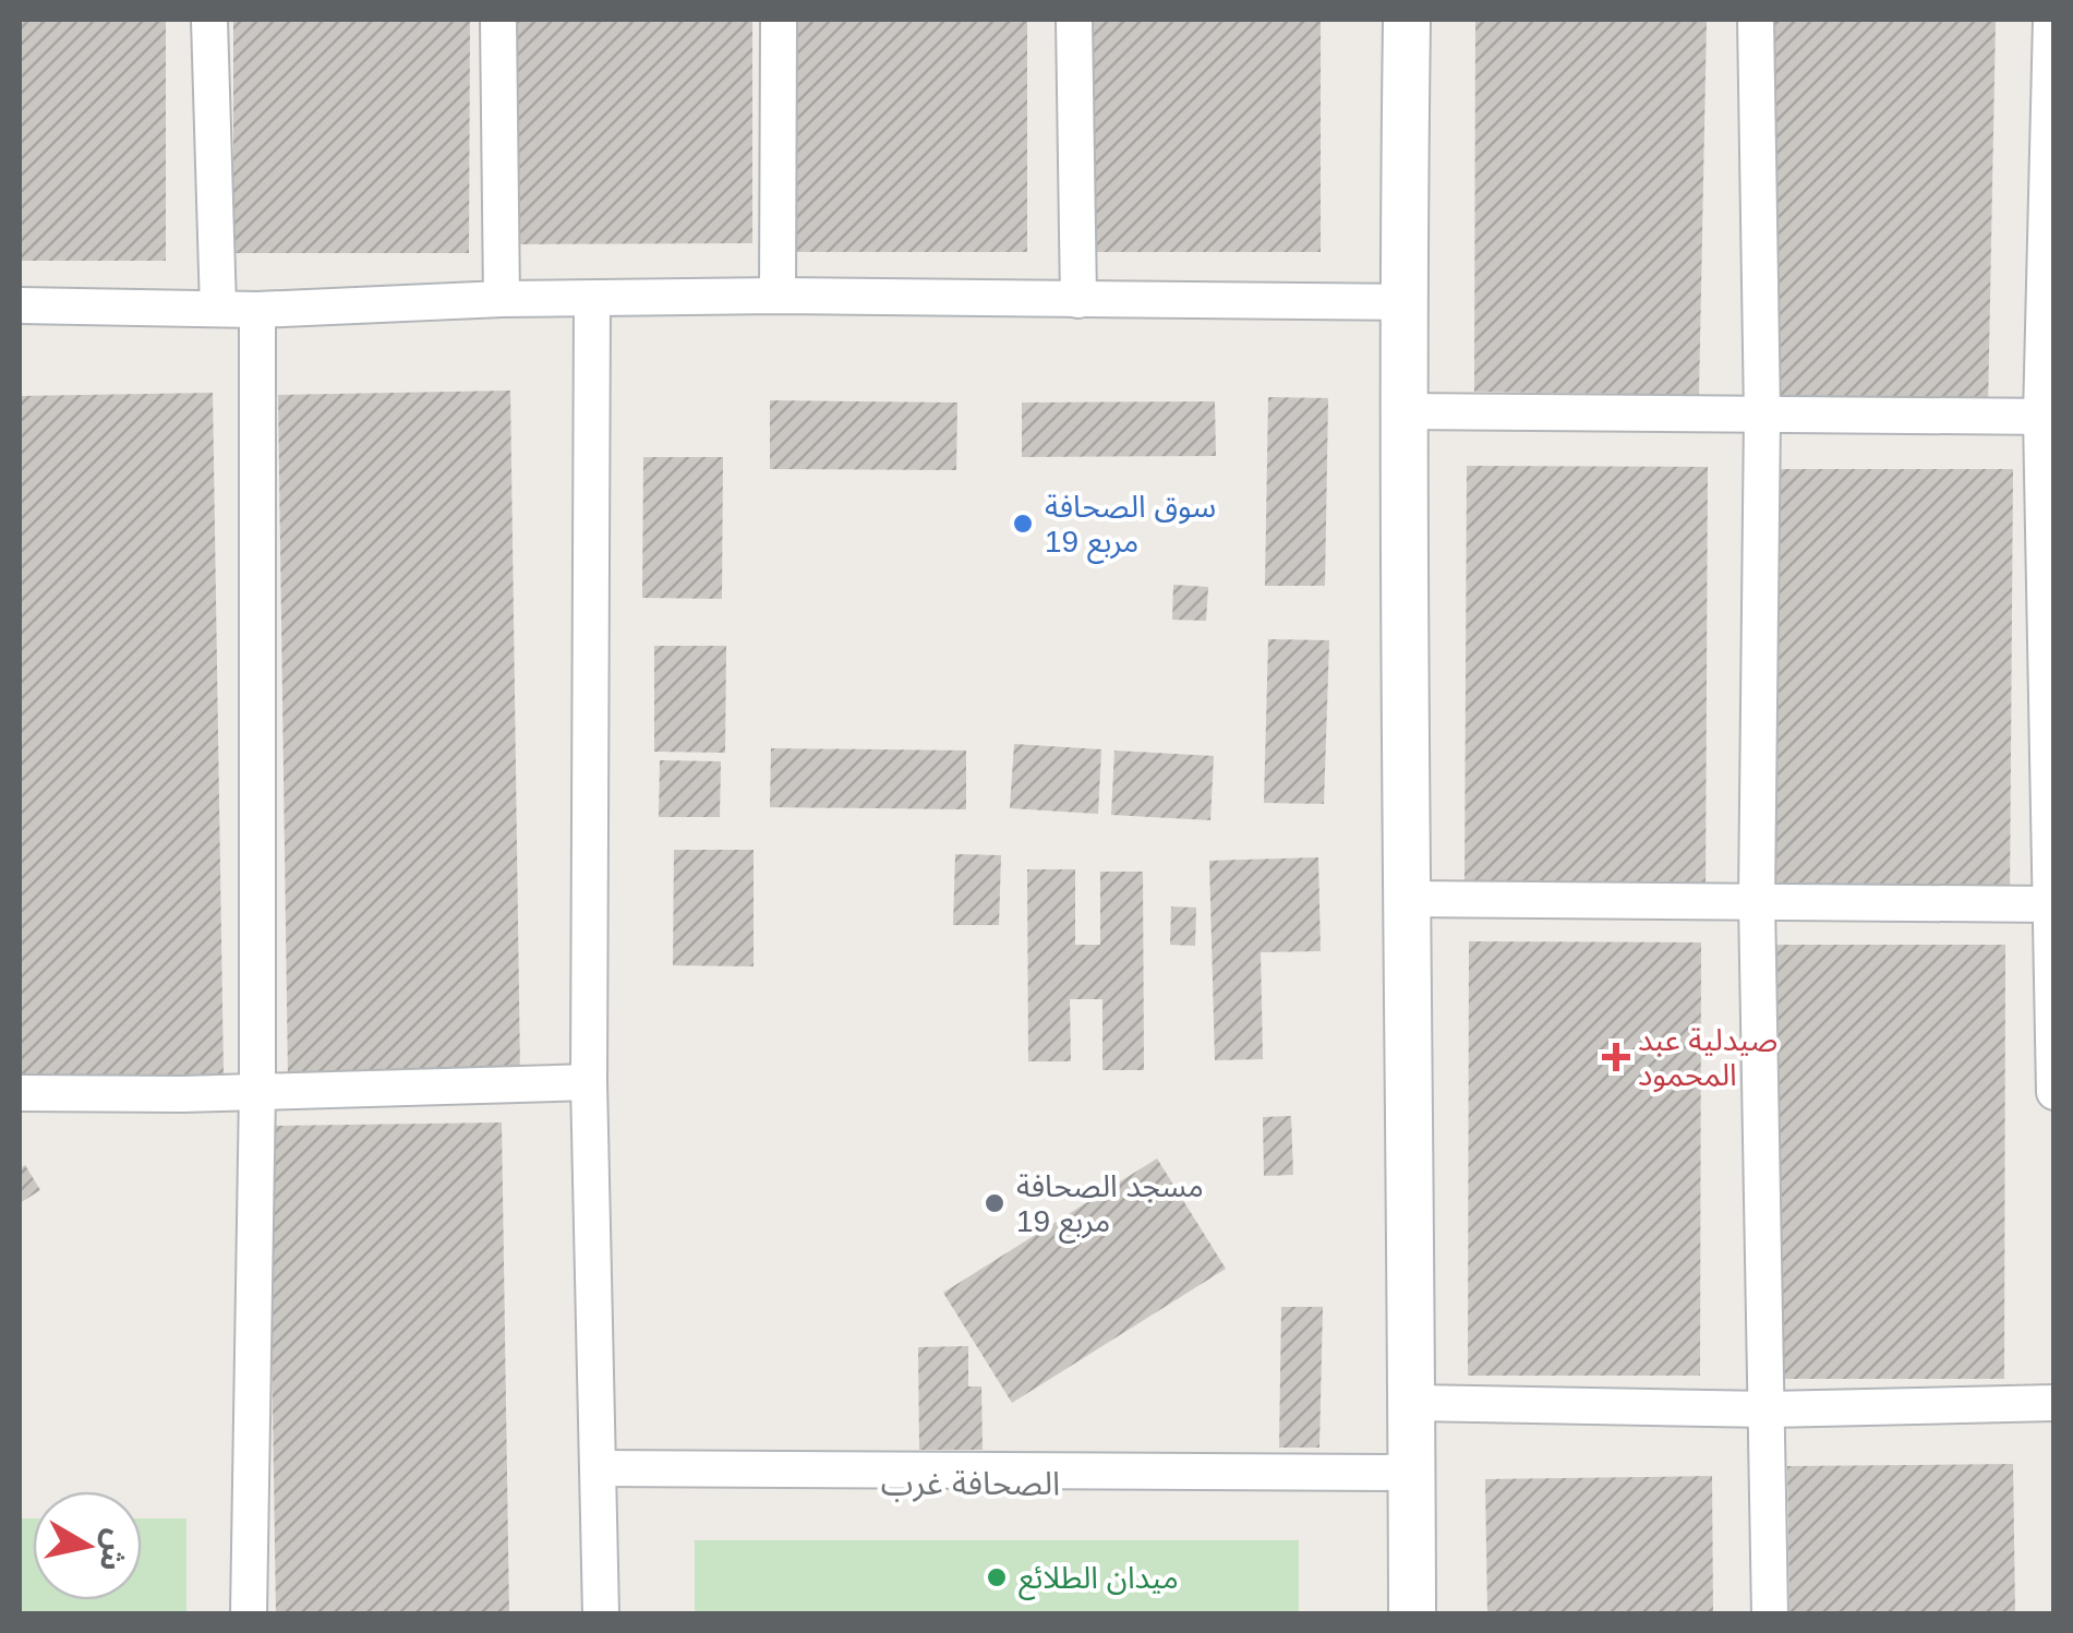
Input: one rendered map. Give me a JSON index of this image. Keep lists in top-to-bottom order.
{
  "districts": ["الصحافة غرب"],
  "places": {
    "other": ["سوق الصحافة مربع 19", "مسجد الصحافة مربع 19", "ميدان الطلائع"],
    "health": ["صيدلية عبد المحمود"]
  },
  "north": "right"
}
